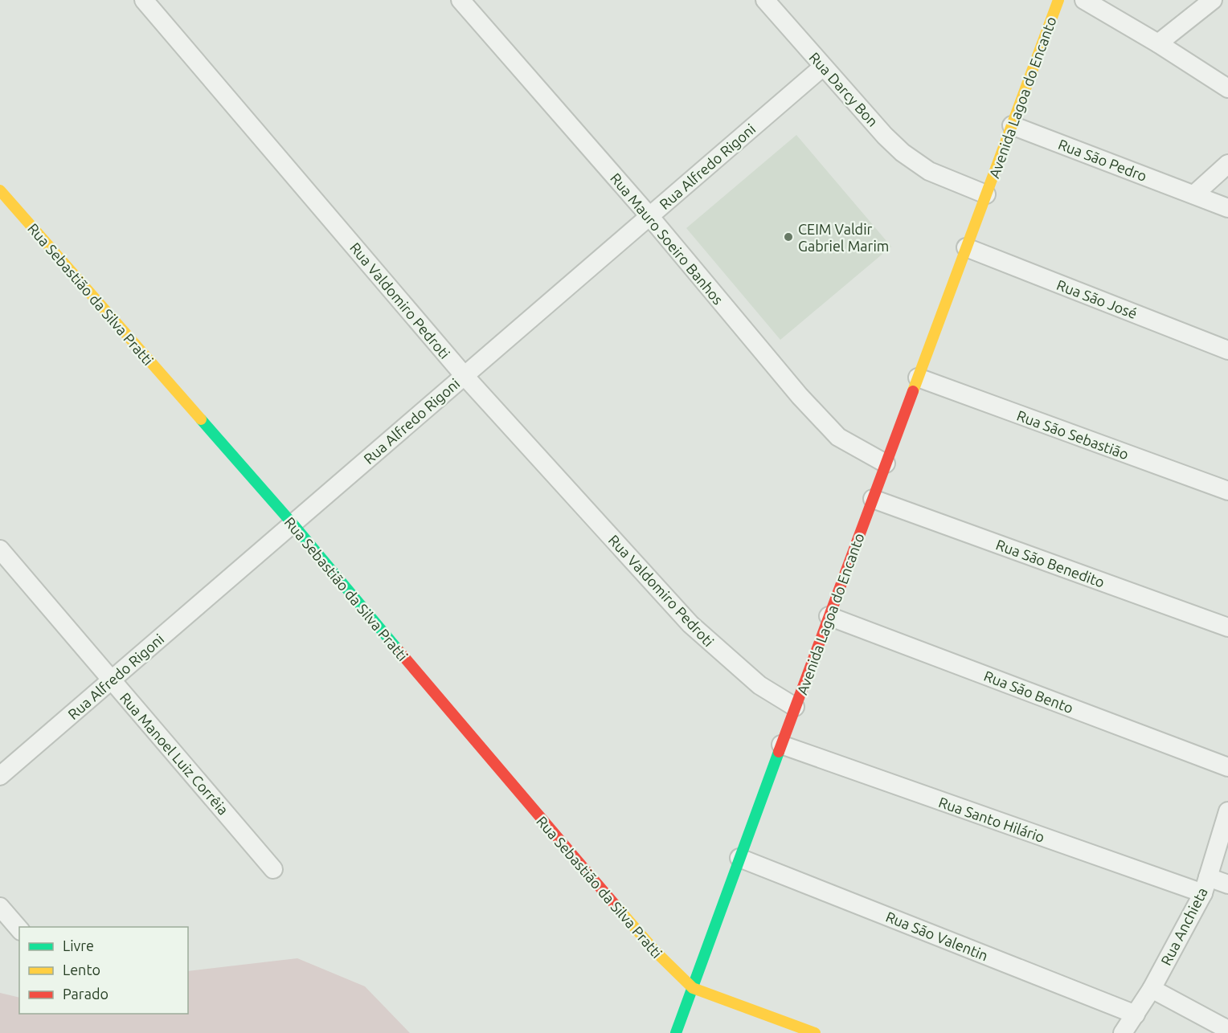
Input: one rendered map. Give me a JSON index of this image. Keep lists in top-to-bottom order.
{
  "streets": {
    "street": [
      "Rua Darcy Bon",
      "Avenida Lagoa do Encanto",
      "Rua São Pedro",
      "Rua Alfredo Rigoni",
      "Rua Mauro Soeiro Banhos",
      "Rua Sebastião da Silva Pratti",
      "Rua São José",
      "Rua Valdomiro Pedroti",
      "Rua São Sebastião",
      "Rua São Benedito",
      "Rua São Bento",
      "Rua Manoel Luiz Corrêia",
      "Rua Santo Hilário",
      "Rua Anchieta",
      "Rua São Valentin"
    ]
  },
  "crossings": [
    ["Rua Darcy Bon", "Avenida Lagoa do Encanto"],
    ["Rua Darcy Bon", "Rua Alfredo Rigoni"],
    ["Avenida Lagoa do Encanto", "Rua São Pedro"],
    ["Avenida Lagoa do Encanto", "Rua Mauro Soeiro Banhos"],
    ["Avenida Lagoa do Encanto", "Rua Sebastião da Silva Pratti"],
    ["Avenida Lagoa do Encanto", "Rua São José"],
    ["Avenida Lagoa do Encanto", "Rua Valdomiro Pedroti"],
    ["Avenida Lagoa do Encanto", "Rua São Sebastião"],
    ["Avenida Lagoa do Encanto", "Rua São Benedito"],
    ["Avenida Lagoa do Encanto", "Rua São Bento"],
    ["Avenida Lagoa do Encanto", "Rua Santo Hilário"],
    ["Avenida Lagoa do Encanto", "Rua São Valentin"],
    ["Rua Alfredo Rigoni", "Rua Mauro Soeiro Banhos"],
    ["Rua Alfredo Rigoni", "Rua Sebastião da Silva Pratti"],
    ["Rua Alfredo Rigoni", "Rua Valdomiro Pedroti"],
    ["Rua Alfredo Rigoni", "Rua Manoel Luiz Corrêia"],
    ["Rua Santo Hilário", "Rua Anchieta"],
    ["Rua Anchieta", "Rua São Valentin"]
  ],
  "places": ["CEIM Valdir Gabriel Marim"],
  "legend": ["Livre", "Lento", "Parado"]
}
